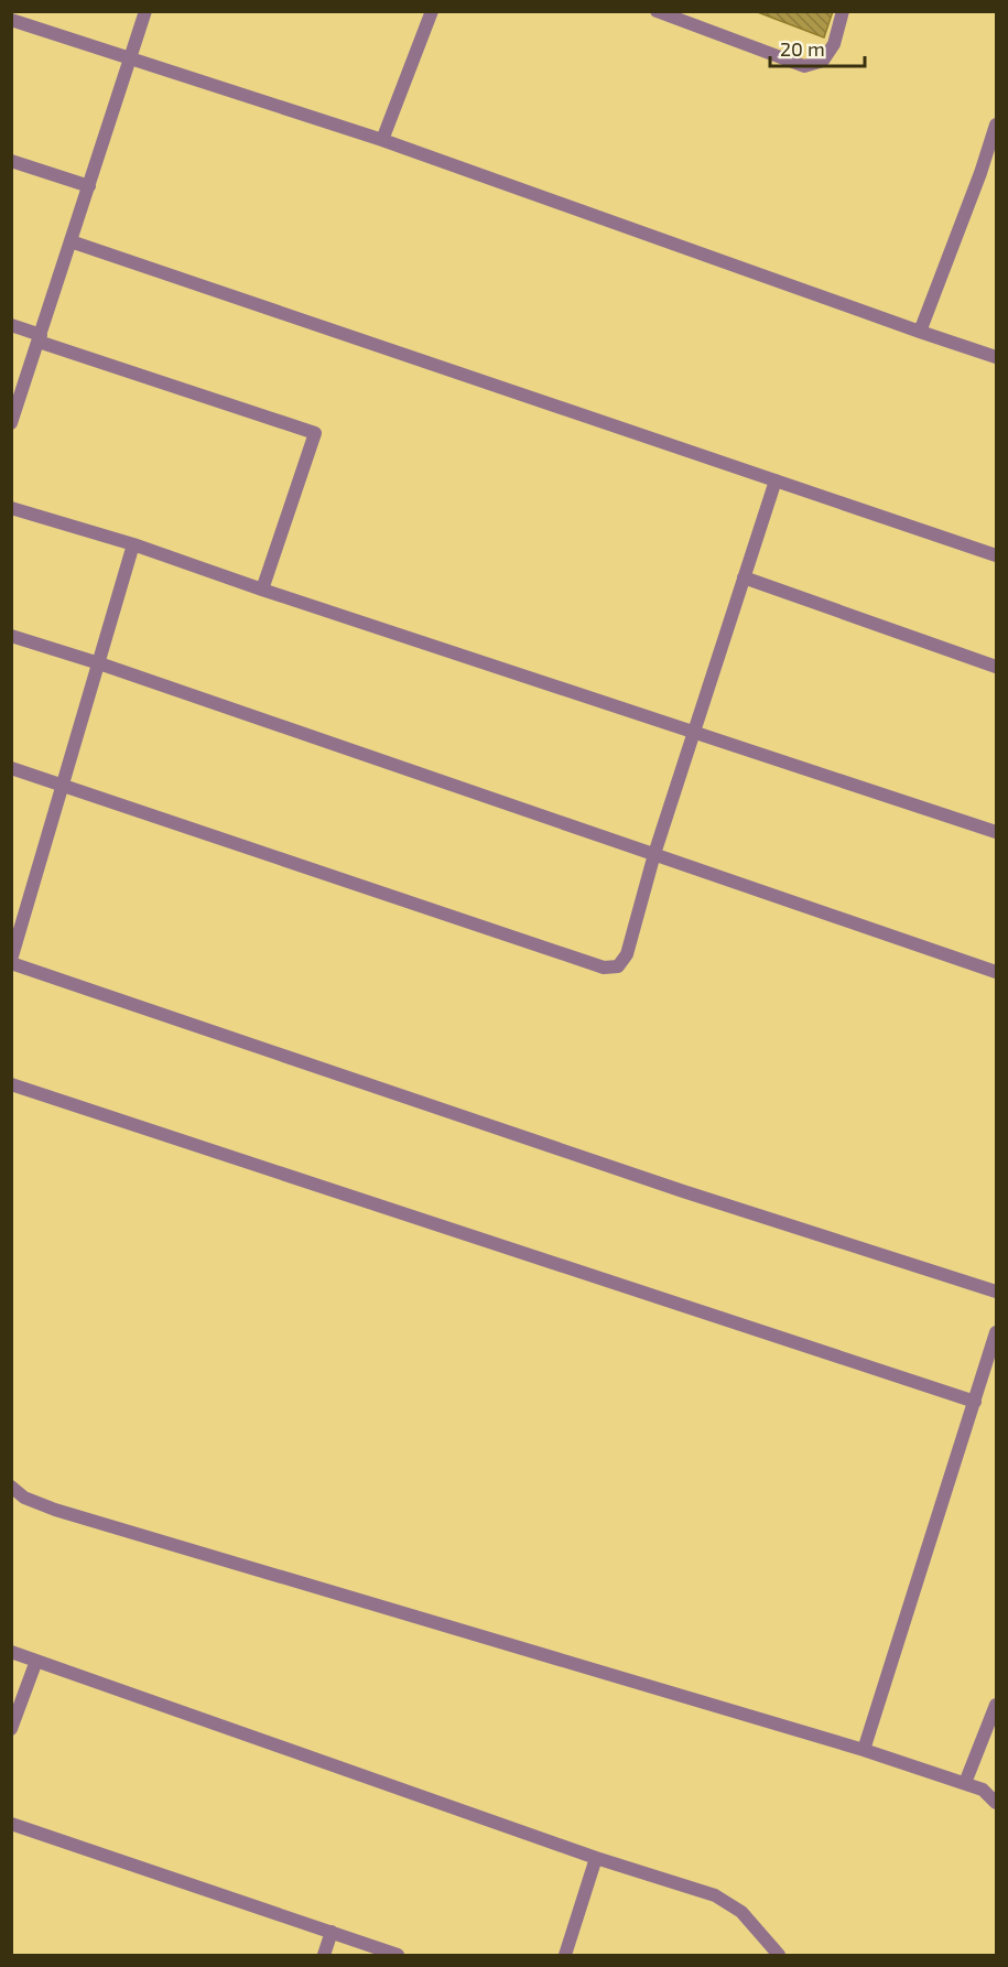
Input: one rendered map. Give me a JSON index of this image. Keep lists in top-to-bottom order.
{
  "scale_bar": "20 m"
}
